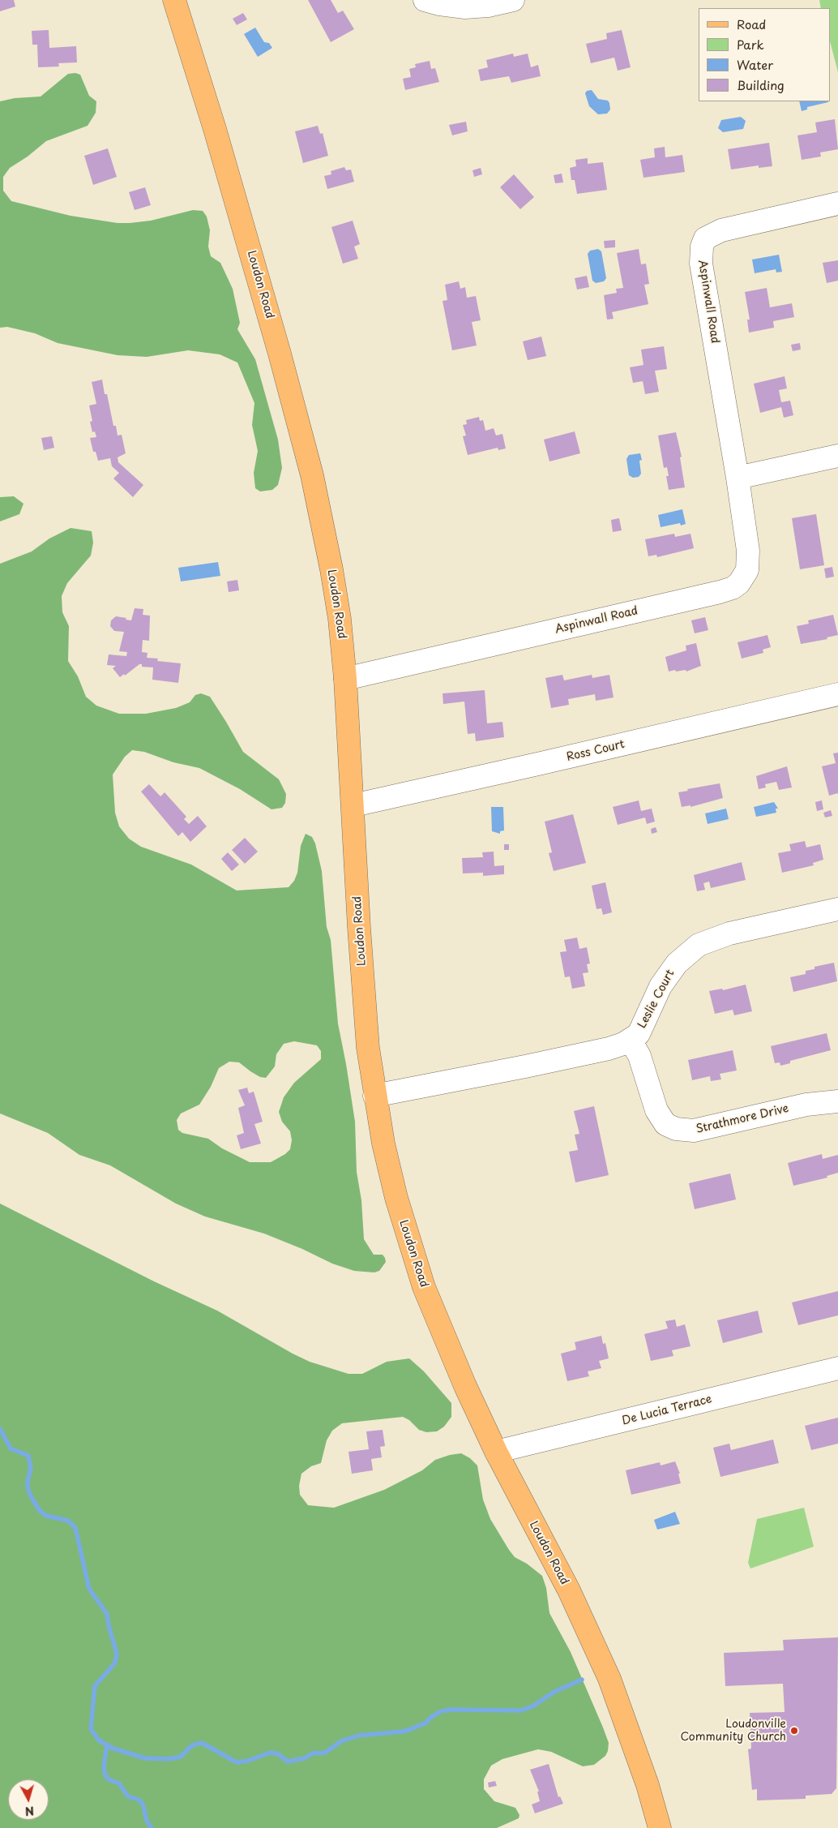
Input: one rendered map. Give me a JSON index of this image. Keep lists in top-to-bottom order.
{
  "streets": {
    "main road": ["Loudon Road"],
    "street": [
      "Aspinwall Road",
      "Ross Court",
      "Leslie Court",
      "Strathmore Drive",
      "De Lucia Terrace"
    ]
  },
  "crossings": [
    ["Loudon Road", "Aspinwall Road"],
    ["Loudon Road", "Ross Court"],
    ["Loudon Road", "Leslie Court"],
    ["Loudon Road", "De Lucia Terrace"],
    ["Leslie Court", "Strathmore Drive"]
  ],
  "places": ["Loudonville Community Church"],
  "legend": [
    "Road",
    "Park",
    "Water",
    "Building"
  ],
  "north": "bottom"
}
